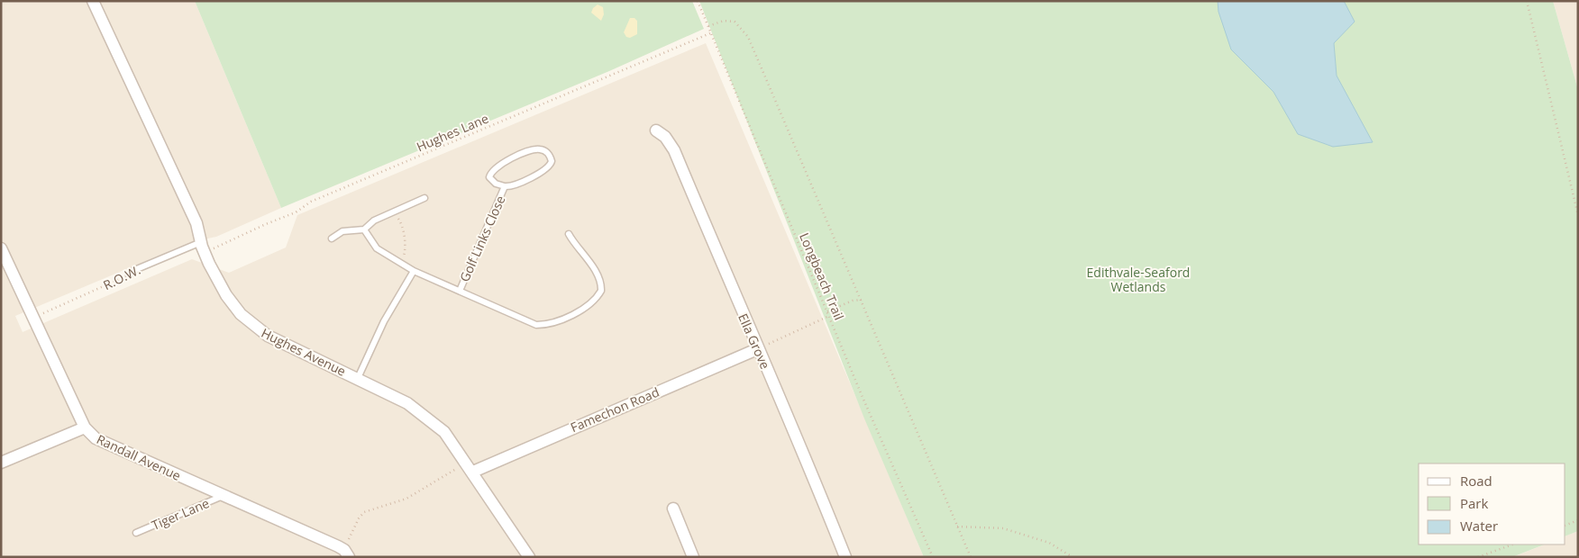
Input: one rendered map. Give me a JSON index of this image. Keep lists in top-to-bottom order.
{
  "streets": {
    "street": [
      "Ella Grove",
      "Hughes Avenue",
      "Famechon Road",
      "Randall Avenue"
    ],
    "lane": ["Golf Links Close", "R.O.W.", "Tiger Lane"],
    "path": ["Hughes Lane", "Longbeach Trail"]
  },
  "crossings": [
    ["Hughes Lane", "Longbeach Trail"],
    ["Hughes Lane", "R.O.W."],
    ["Hughes Lane", "Hughes Avenue"],
    ["R.O.W.", "Hughes Avenue"],
    ["Ella Grove", "Famechon Road"],
    ["Hughes Avenue", "Famechon Road"],
    ["Randall Avenue", "Tiger Lane"]
  ],
  "parks": ["Edithvale-Seaford Wetlands"],
  "legend": ["Road", "Park", "Water"]
}
